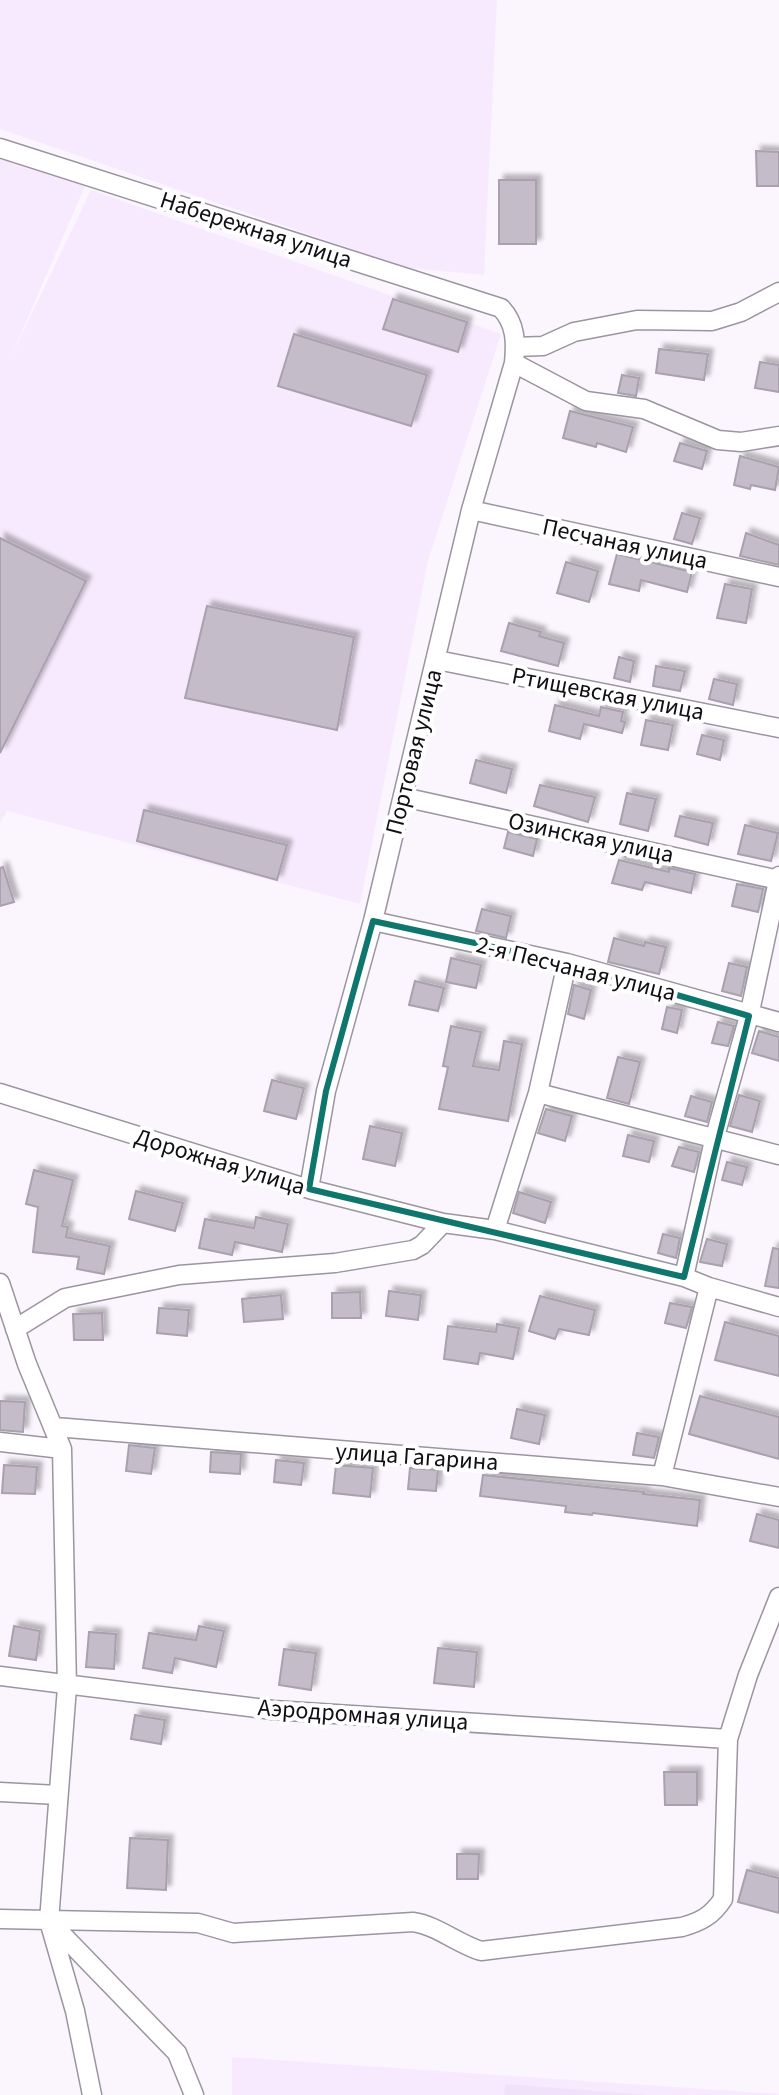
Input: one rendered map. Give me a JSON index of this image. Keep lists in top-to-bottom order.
{
  "streets": {
    "street": [
      "Набережная улица",
      "Песчаная улица",
      "Ртищевская улица",
      "Портовая улица",
      "Озинская улица",
      "2-я Песчаная улица",
      "Дорожная улица",
      "улица Гагарина",
      "Аэродромная улица"
    ]
  },
  "crossings": [
    ["Набережная улица", "Портовая улица"],
    ["Песчаная улица", "Портовая улица"],
    ["Ртищевская улица", "Портовая улица"],
    ["Портовая улица", "Озинская улица"],
    ["Портовая улица", "2-я Песчаная улица"],
    ["Портовая улица", "Дорожная улица"]
  ]
}
